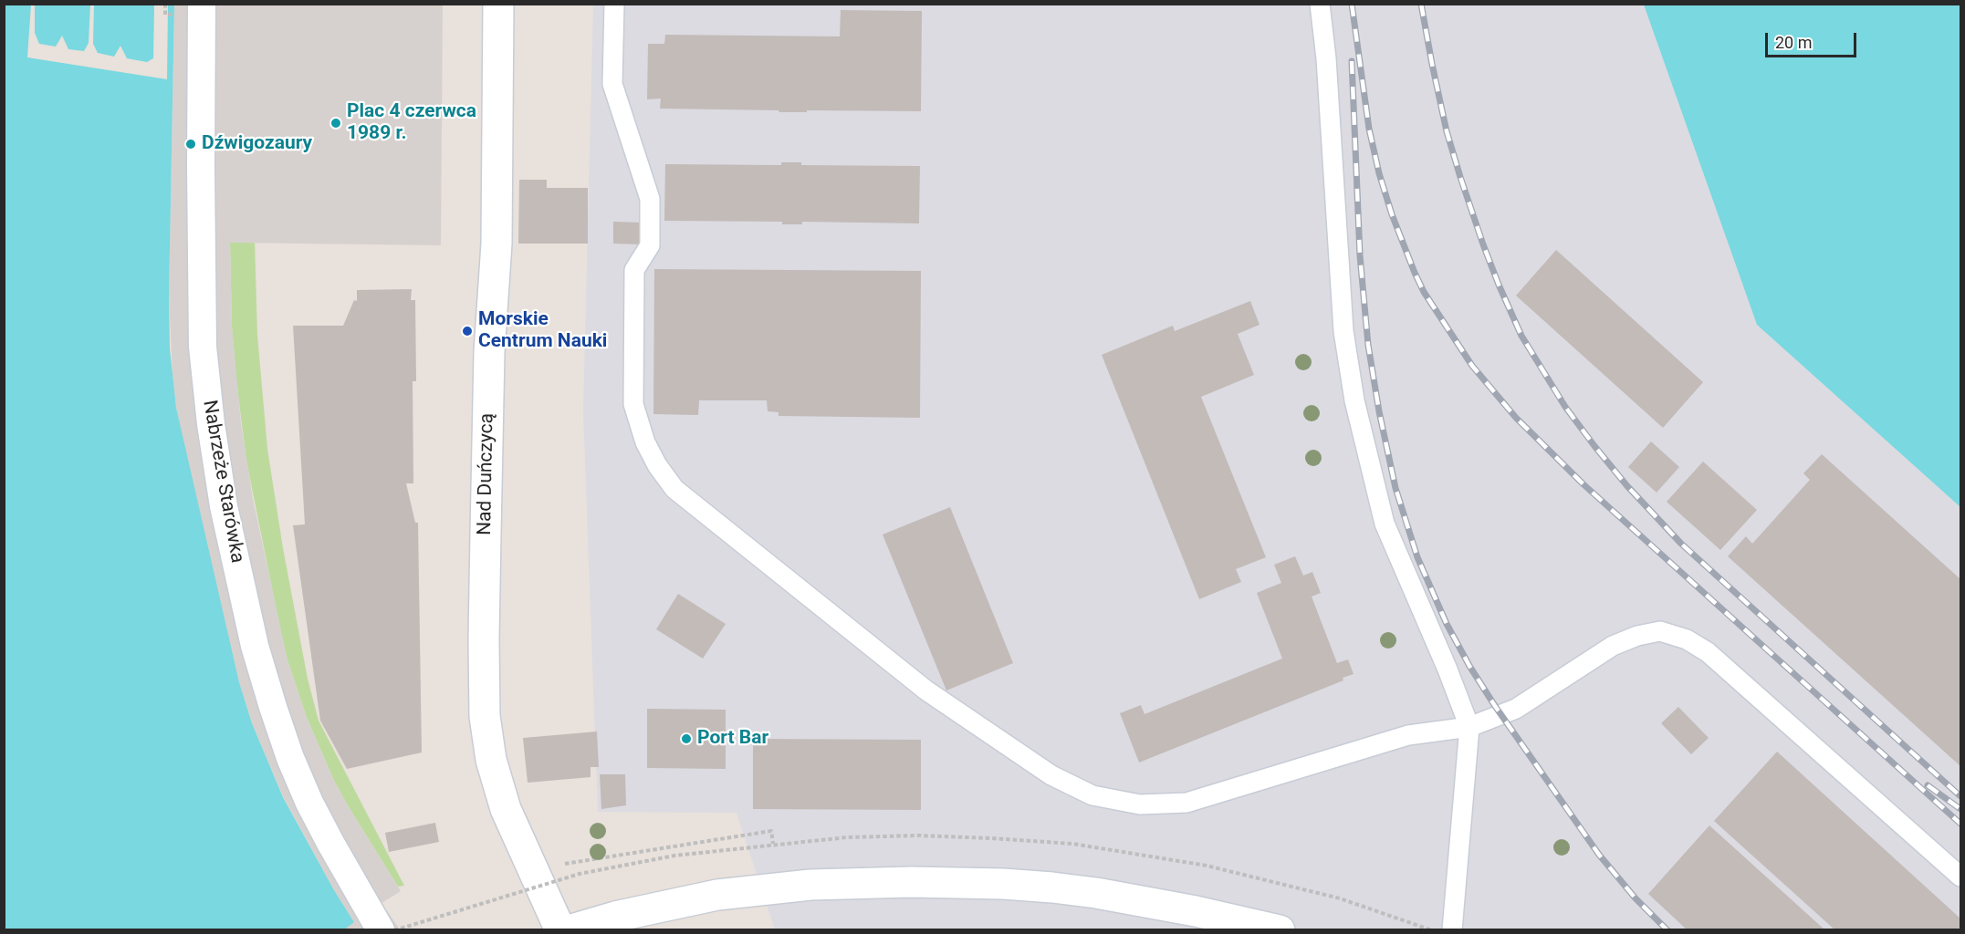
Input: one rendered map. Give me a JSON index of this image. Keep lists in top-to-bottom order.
{
  "streets": {
    "street": ["Nad Duńczycą", "Nabrzeże Starówka"]
  },
  "places": [
    "Plac 4 czerwca 1989 r.",
    "Dźwigozaury",
    "Morskie Centrum Nauki",
    "Port Bar"
  ],
  "scale_bar": "20 m"
}
